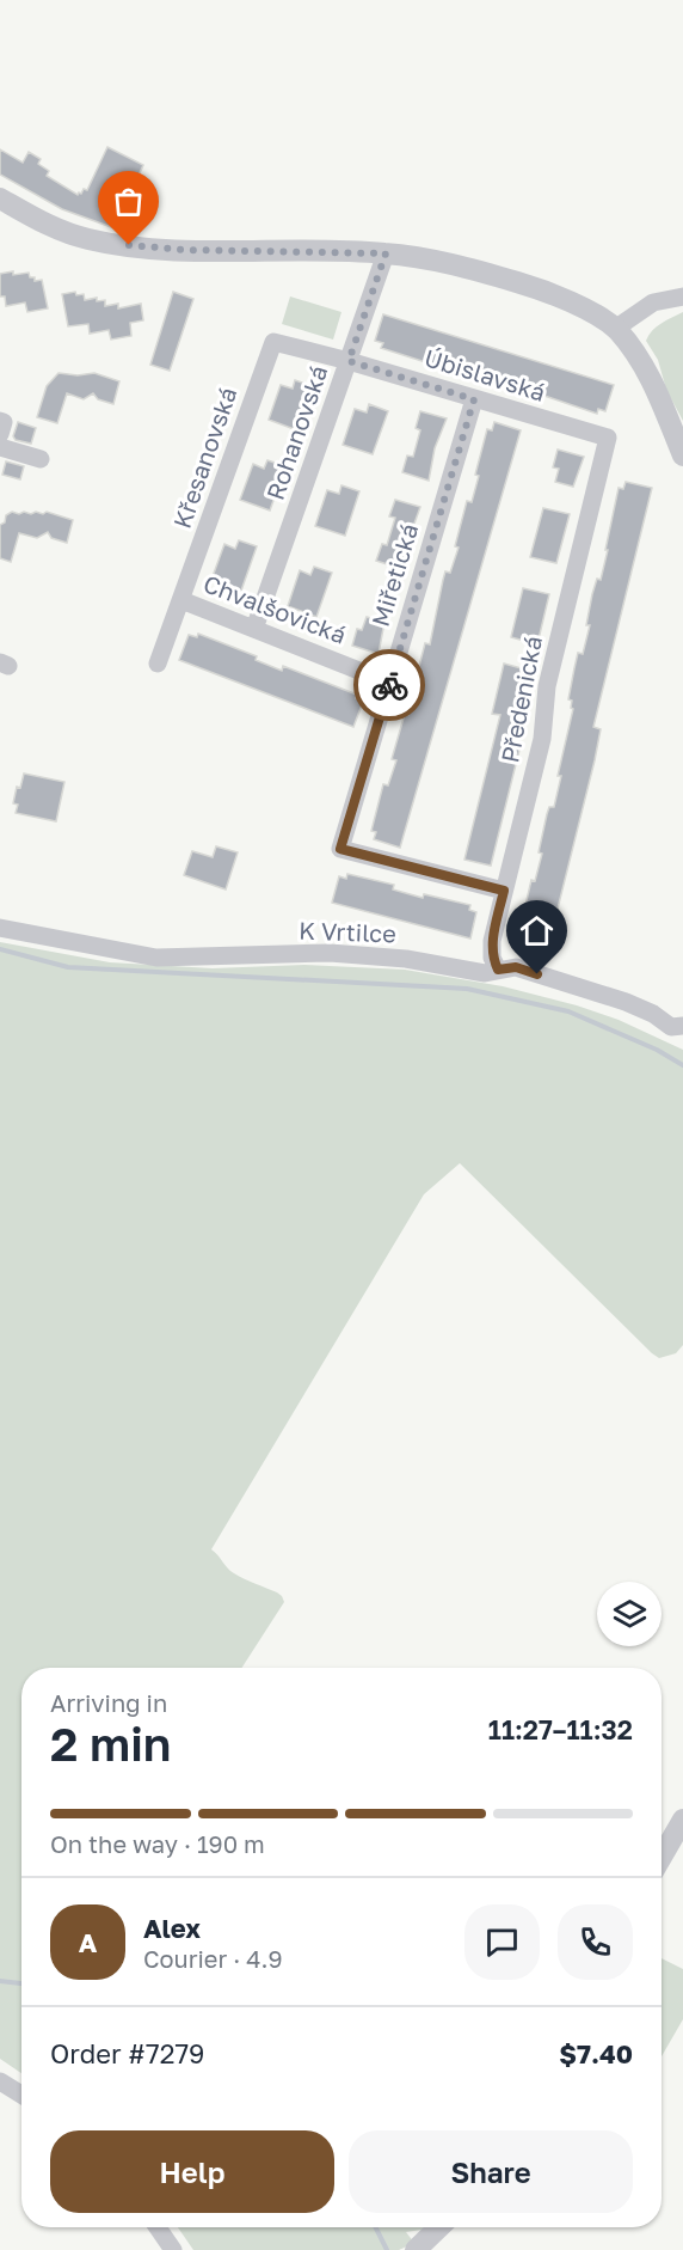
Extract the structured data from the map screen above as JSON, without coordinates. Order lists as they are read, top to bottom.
{
  "streets": {
    "street": [
      "Úbislavská",
      "Rohanovská",
      "Křesanovská",
      "Miřetická",
      "Chvalšovická",
      "Předenická",
      "K Vrtilce"
    ]
  },
  "crossings": [
    ["Úbislavská", "Rohanovská"],
    ["Úbislavská", "Křesanovská"],
    ["Úbislavská", "Miřetická"],
    ["Úbislavská", "Předenická"],
    ["Rohanovská", "Křesanovská"],
    ["Rohanovská", "Chvalšovická"],
    ["Křesanovská", "Chvalšovická"],
    ["Miřetická", "Chvalšovická"],
    ["Miřetická", "Předenická"],
    ["Předenická", "K Vrtilce"]
  ],
  "page": {
    "heading": ["2 min", "Arriving in", "11:27–11:32"],
    "panel": [
      "Alex",
      "Courier · 4.9",
      "Order #7279",
      "$7.40"
    ],
    "bar": "On the way · 190 m",
    "round": "A",
    "buttons": ["Help", "Share"]
  }
}
